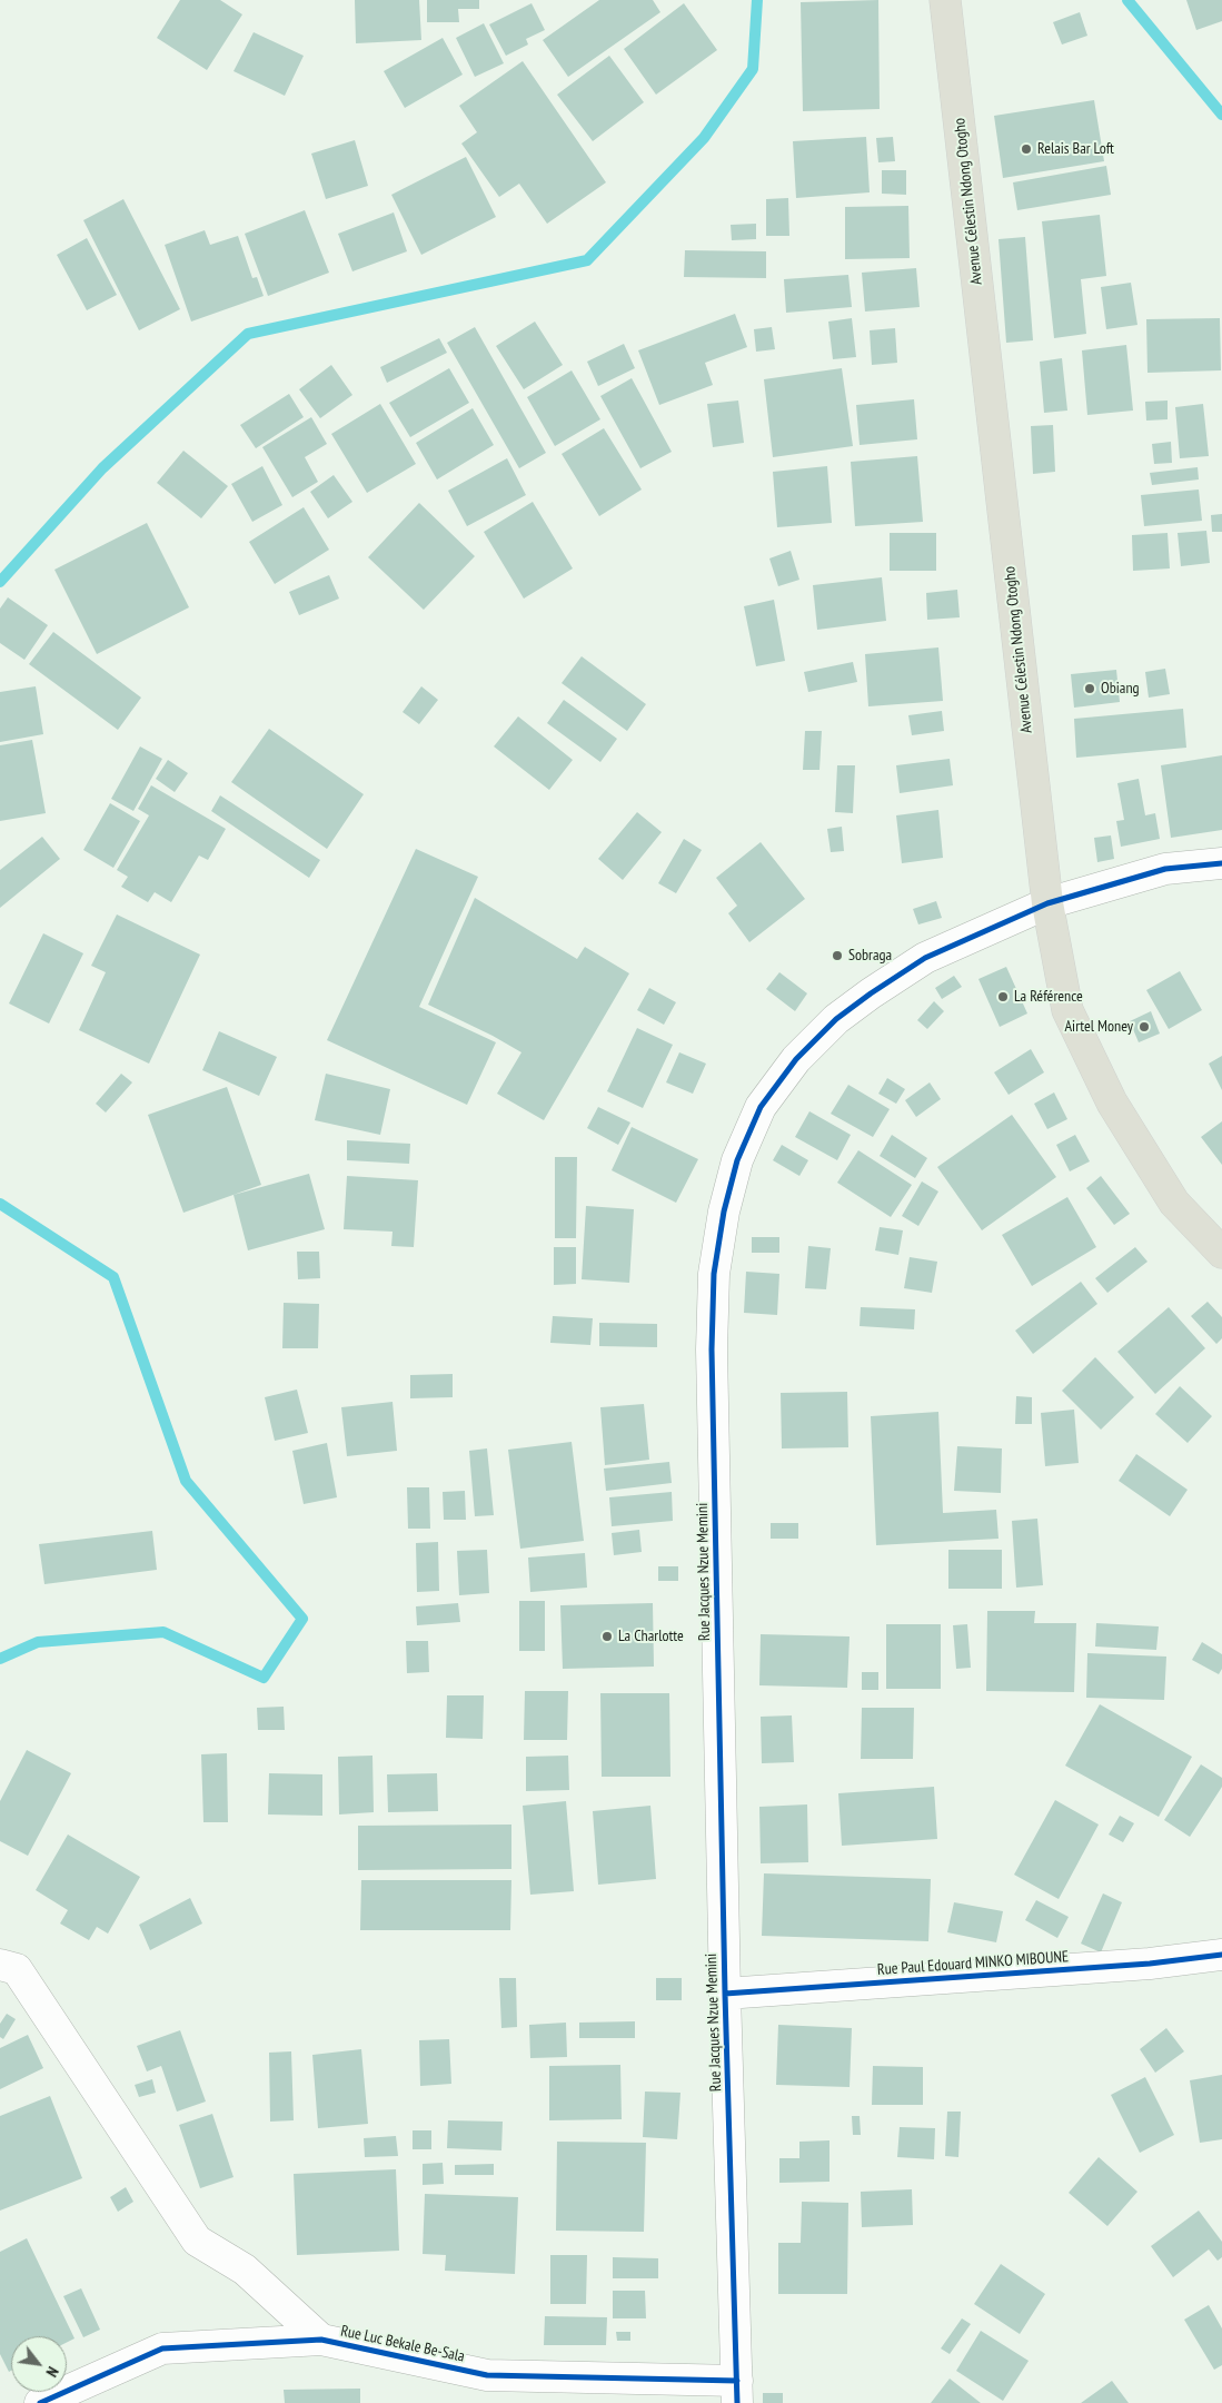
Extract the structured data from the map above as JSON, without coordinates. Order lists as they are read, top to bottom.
{
  "streets": {
    "main road": ["Avenue Célestin Ndong Otogho"],
    "street": ["Rue Jacques Nzue Memini", "Rue Paul Edouard MINKO MIBOUNE", "Rue Luc Bekale Be-Sala"]
  },
  "crossings": [
    ["Avenue Célestin Ndong Otogho", "Rue Jacques Nzue Memini"],
    ["Rue Jacques Nzue Memini", "Rue Paul Edouard MINKO MIBOUNE"],
    ["Rue Jacques Nzue Memini", "Rue Luc Bekale Be-Sala"]
  ],
  "places": [
    "Relais Bar Loft",
    "Obiang",
    "Sobraga",
    "La Référence",
    "Airtel Money",
    "La Charlotte"
  ],
  "north": "bottom right"
}
